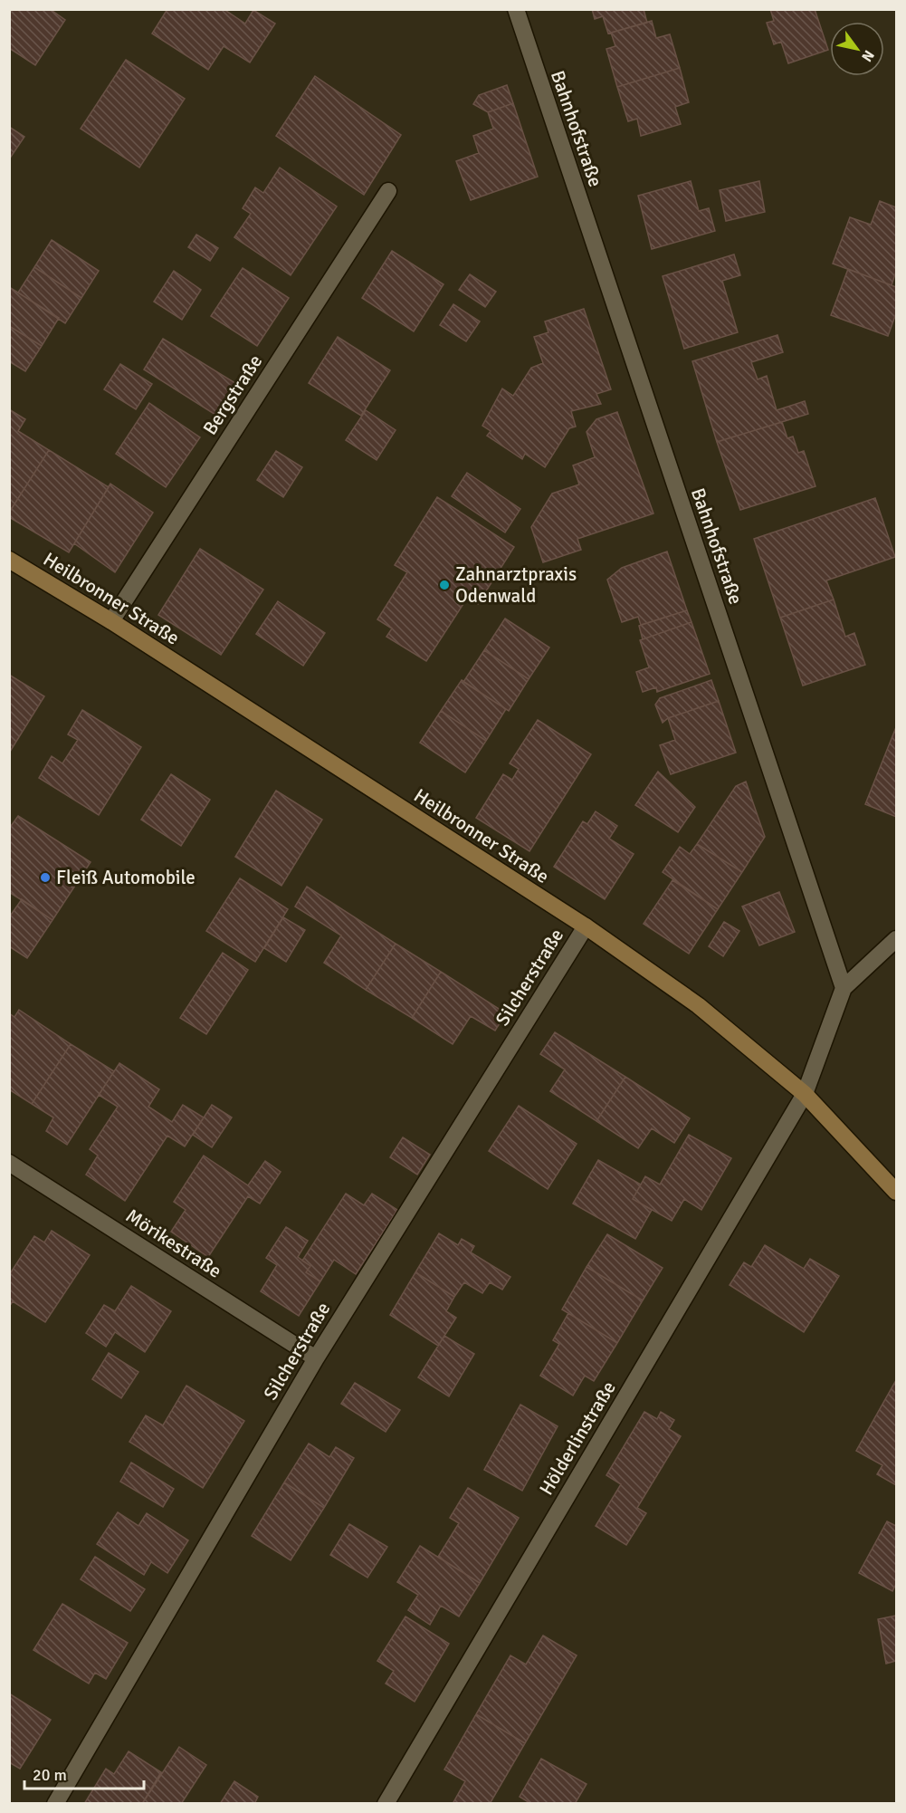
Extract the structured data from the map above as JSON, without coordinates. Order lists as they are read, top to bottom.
{
  "streets": {
    "main road": ["Heilbronner Straße"],
    "street": [
      "Bahnhofstraße",
      "Bergstraße",
      "Silcherstraße",
      "Mörikestraße",
      "Hölderlinstraße"
    ]
  },
  "crossings": [
    ["Bergstraße", "Heilbronner Straße"],
    ["Heilbronner Straße", "Silcherstraße"],
    ["Heilbronner Straße", "Hölderlinstraße"],
    ["Silcherstraße", "Mörikestraße"]
  ],
  "places": ["Zahnarztpraxis Odenwald", "Fleiß Automobile"],
  "scale_bar": "20 m",
  "north": "bottom right"
}
